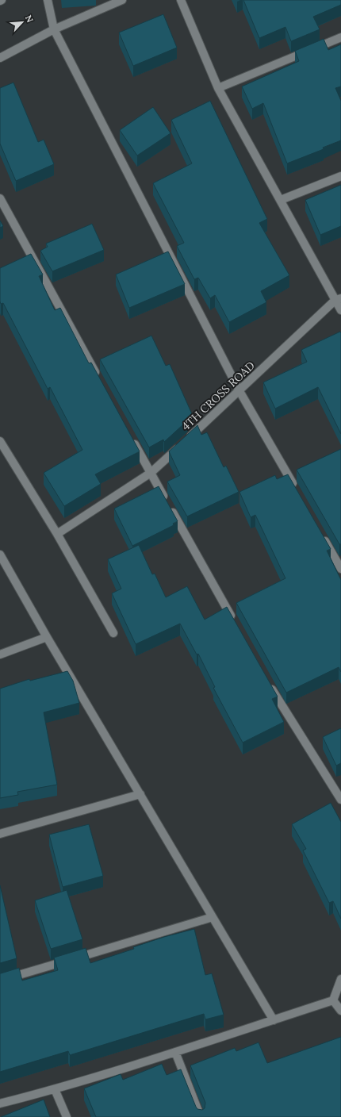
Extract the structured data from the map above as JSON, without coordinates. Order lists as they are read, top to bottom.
{
  "streets": {
    "street": ["4TH CROSS ROAD"]
  },
  "north": "top right"
}
